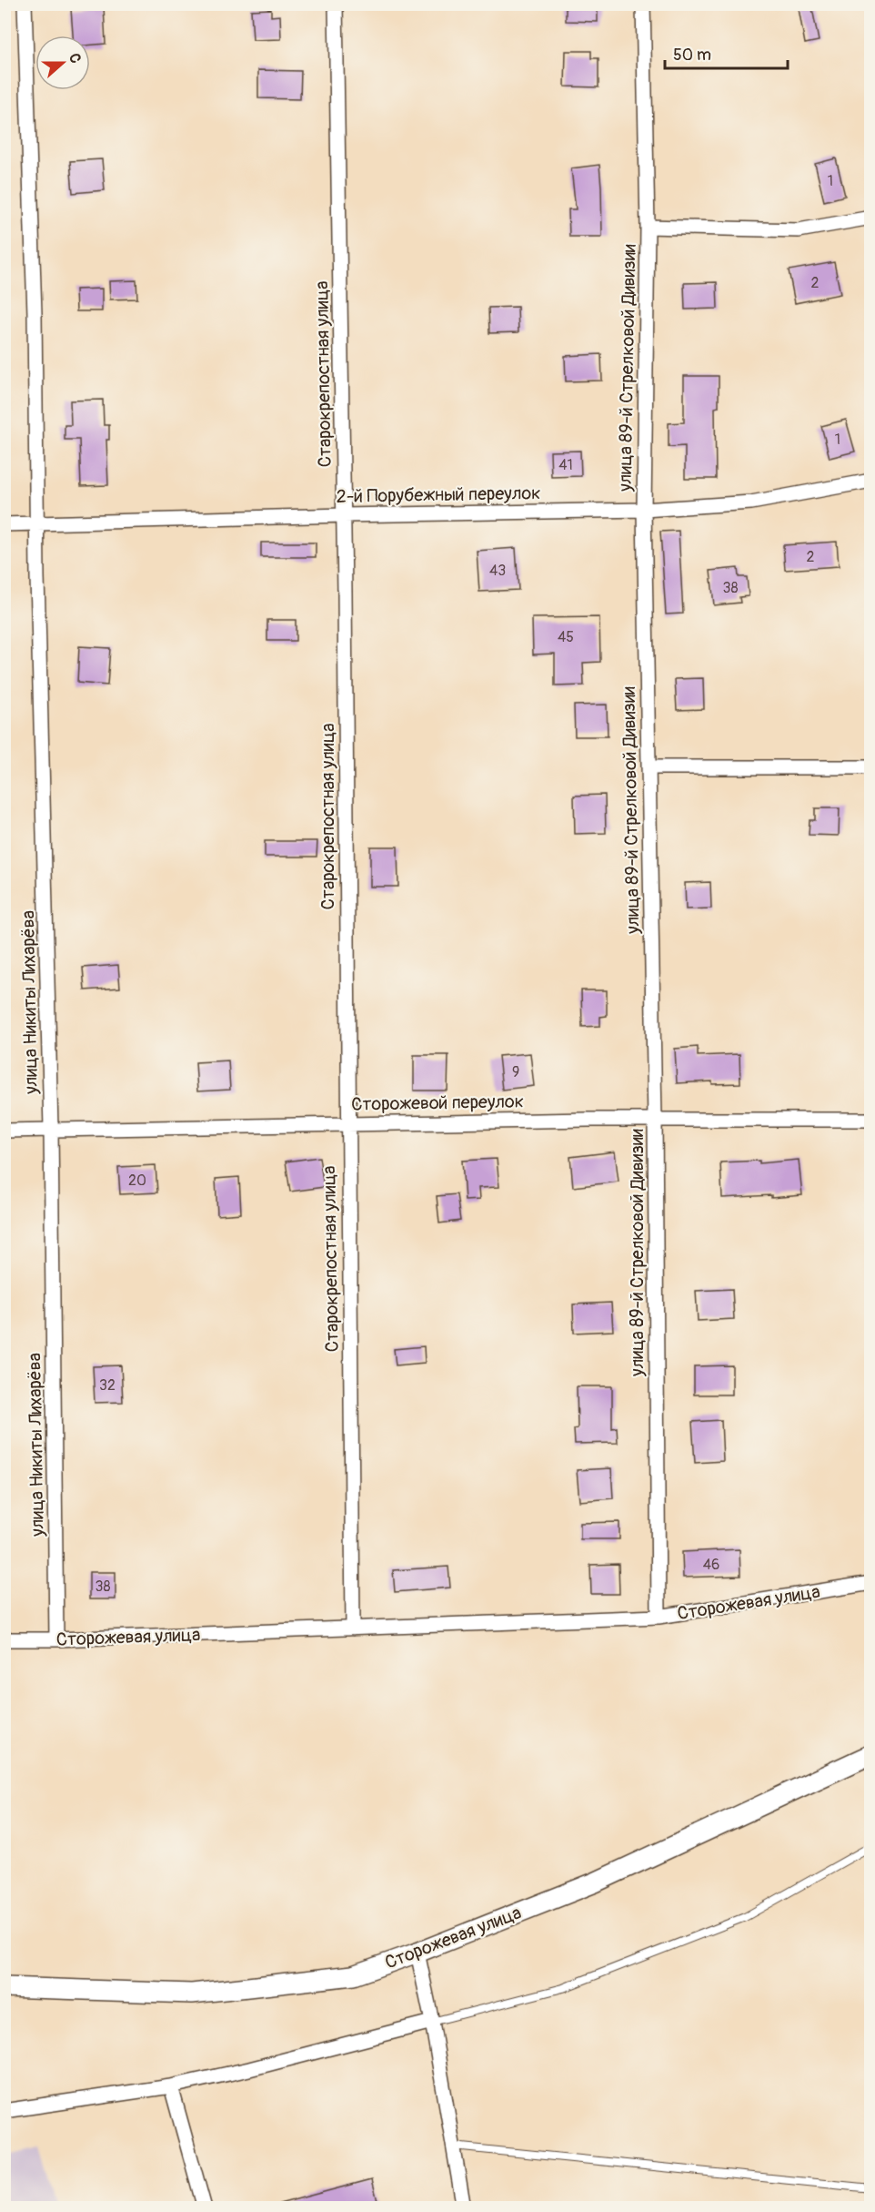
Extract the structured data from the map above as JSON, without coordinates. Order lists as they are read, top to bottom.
{
  "streets": {
    "main road": ["Сторожевая улица"],
    "street": [
      "улица 89-й Стрелковой Дивизии",
      "Старокрепостная улица",
      "2-й Порубежный переулок",
      "улица Никиты Лихарёва",
      "Сторожевой переулок"
    ]
  },
  "crossings": [
    ["улица 89-й Стрелковой Дивизии", "2-й Порубежный переулок"],
    ["улица 89-й Стрелковой Дивизии", "Сторожевой переулок"],
    ["улица 89-й Стрелковой Дивизии", "Сторожевая улица"],
    ["Старокрепостная улица", "2-й Порубежный переулок"],
    ["Старокрепостная улица", "Сторожевой переулок"],
    ["Старокрепостная улица", "Сторожевая улица"],
    ["2-й Порубежный переулок", "улица Никиты Лихарёва"],
    ["улица Никиты Лихарёва", "Сторожевой переулок"],
    ["улица Никиты Лихарёва", "Сторожевая улица"]
  ],
  "house_numbers": [
    "1",
    "2",
    "1",
    "41",
    "2",
    "43",
    "38",
    "45",
    "9",
    "20",
    "32",
    "46",
    "38"
  ],
  "scale_bar": "50 m",
  "north": "right"
}
